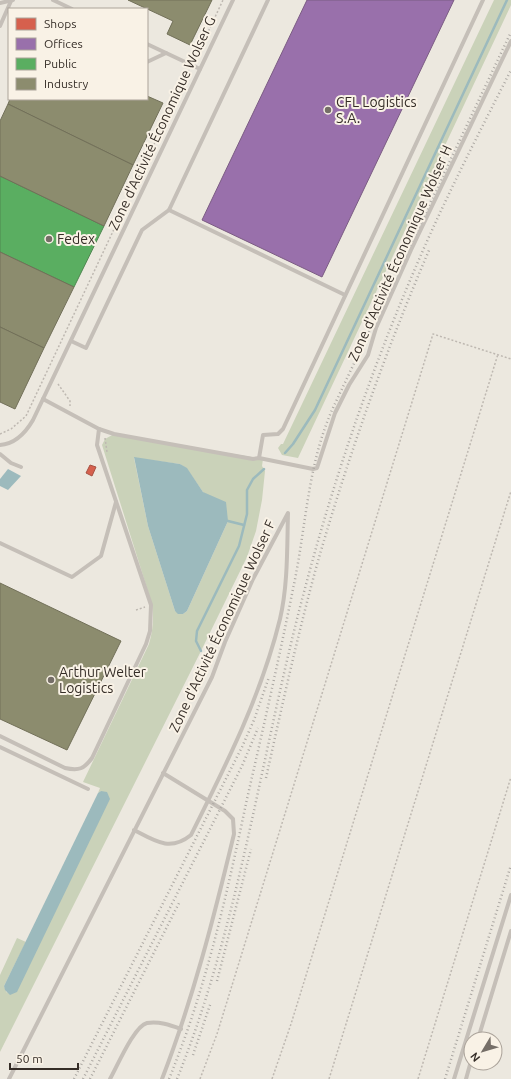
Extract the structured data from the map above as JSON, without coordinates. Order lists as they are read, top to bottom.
{
  "streets": {
    "lane": ["Zone d'Activité Économique Wolser G", "Zone d'Activité Économique Wolser H", "Zone d'Activité Économique Wolser F"]
  },
  "places": ["CFL Logistics S.A.", "Fedex", "Arthur Welter Logistics"],
  "legend": [
    "Shops",
    "Offices",
    "Public",
    "Industry"
  ],
  "scale_bar": "50 m",
  "north": "bottom left"
}
